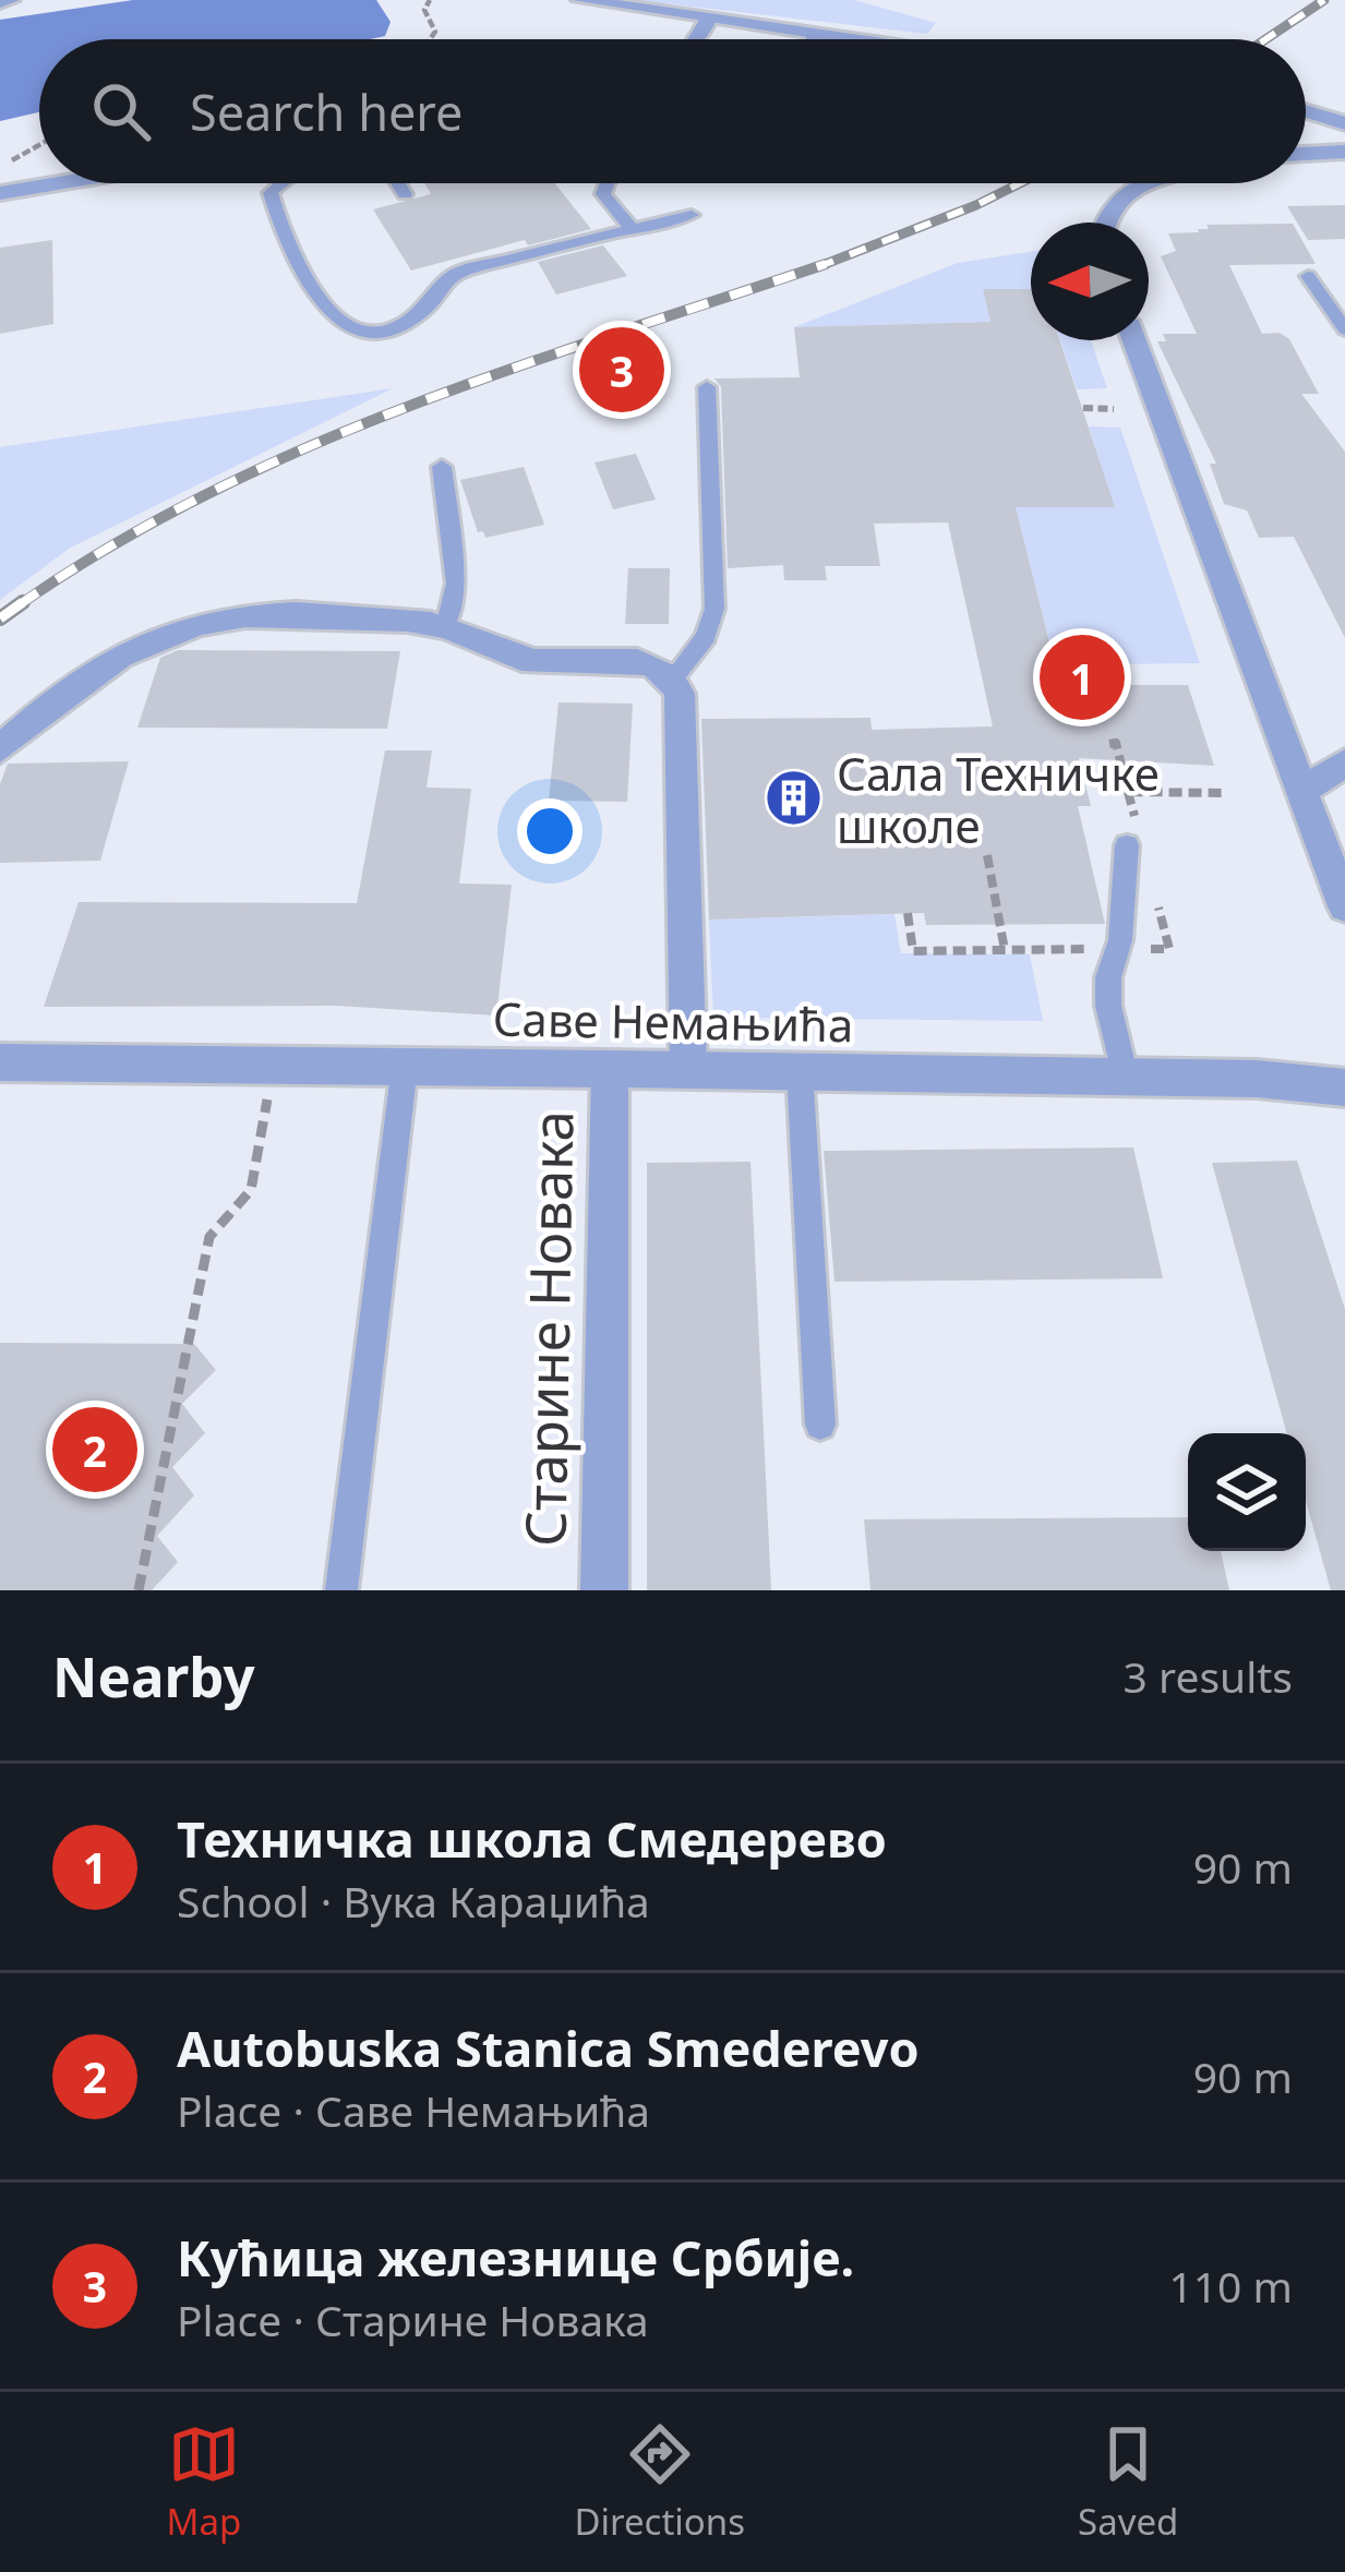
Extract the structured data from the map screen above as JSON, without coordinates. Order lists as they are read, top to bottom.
{
  "streets": {
    "street": ["Саве Немањића", "Старине Новака"]
  },
  "crossings": [
    ["Саве Немањића", "Старине Новака"]
  ],
  "places": {
    "building": ["Сала Техничке школе"]
  },
  "north": "left",
  "page": {
    "search": "Search here",
    "pins": ["3", "1", "2"],
    "heading": ["Nearby", "3 results"],
    "list": [
      {
        "mark": "1",
        "name": "Техничка школа Смедерево",
        "note": "School · Вука Караџића",
        "value": "90 m"
      },
      {
        "mark": "2",
        "name": "Autobuska Stanica Smederevo",
        "note": "Place · Саве Немањића",
        "value": "90 m"
      },
      {
        "mark": "3",
        "name": "Кућица железнице Србије.",
        "note": "Place · Старине Новака",
        "value": "110 m"
      }
    ],
    "nav": ["Map", "Directions", "Saved"]
  }
}
